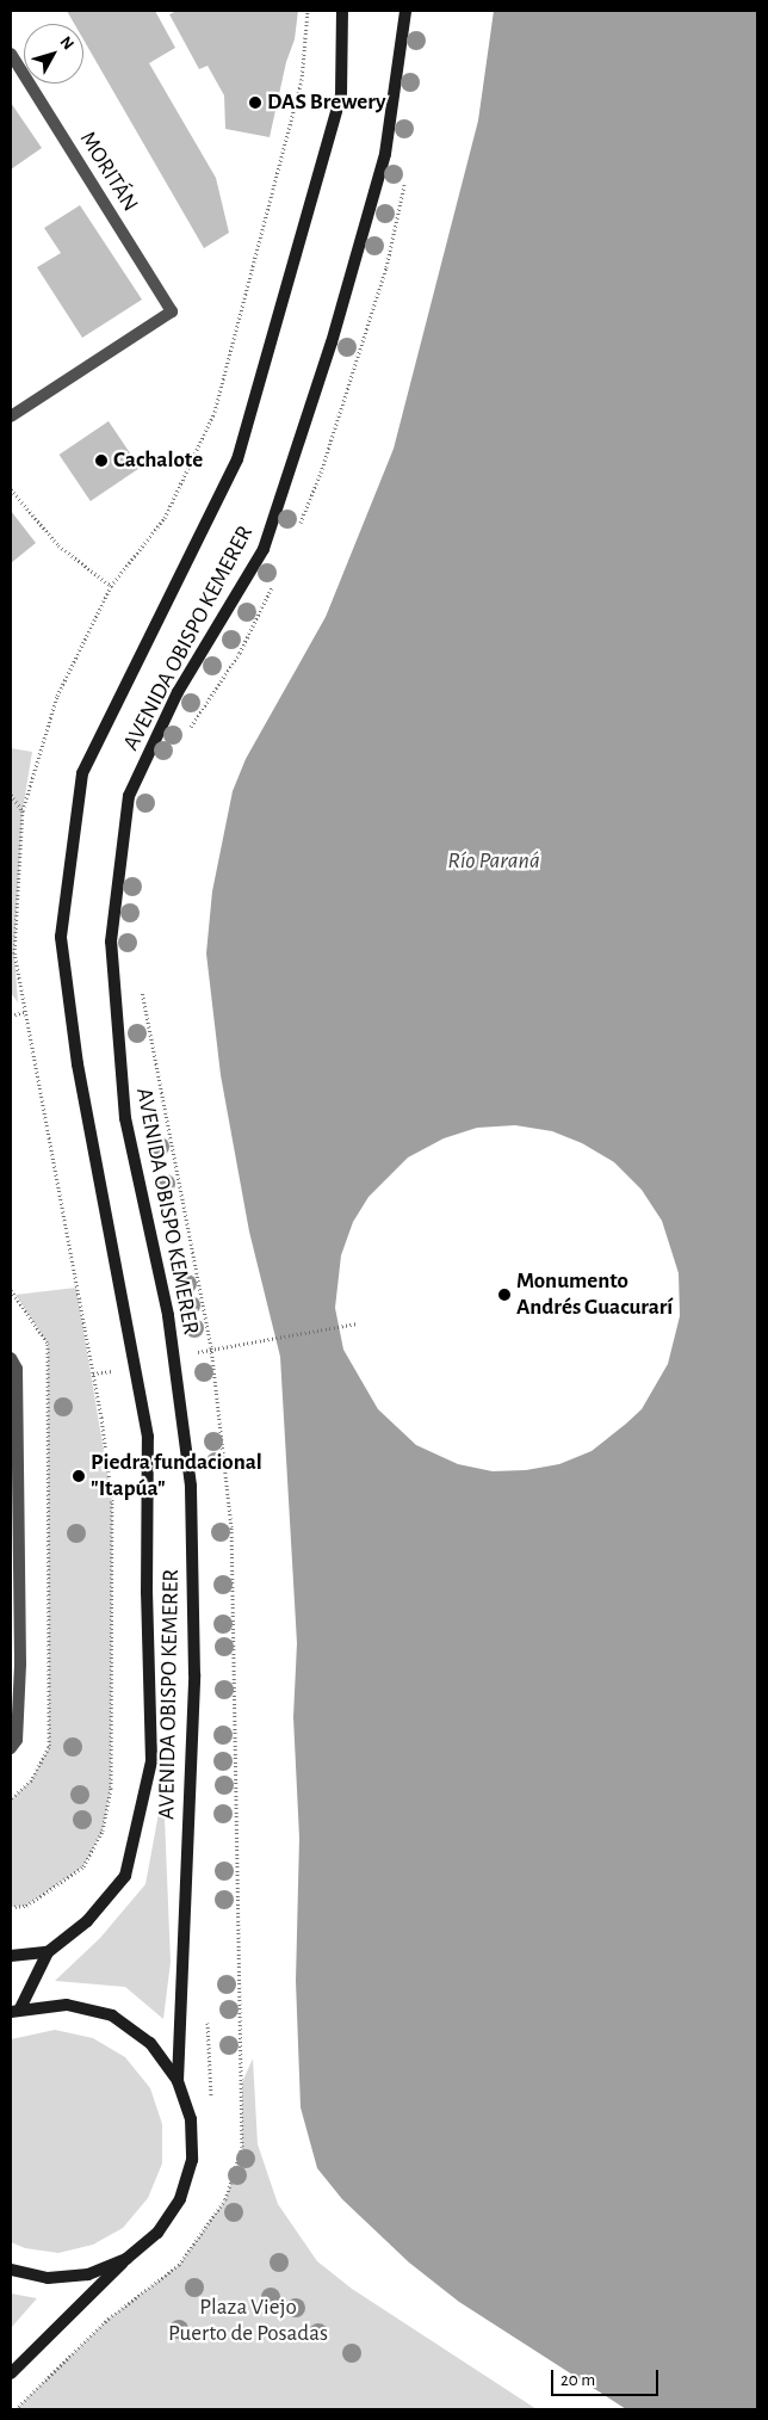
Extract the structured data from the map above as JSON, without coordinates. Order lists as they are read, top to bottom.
{
  "streets": {
    "main road": ["AVENIDA OBISPO KEMERER"],
    "street": ["MORITÁN"]
  },
  "water": ["Río Paraná"],
  "parks": ["Plaza Viejo Puerto de Posadas"],
  "places": [
    "DAS Brewery",
    "Cachalote",
    "Monumento Andrés Guacurarí",
    "Piedra fundacional \"Itapúa\""
  ],
  "scale_bar": "20 m",
  "north": "top right"
}
